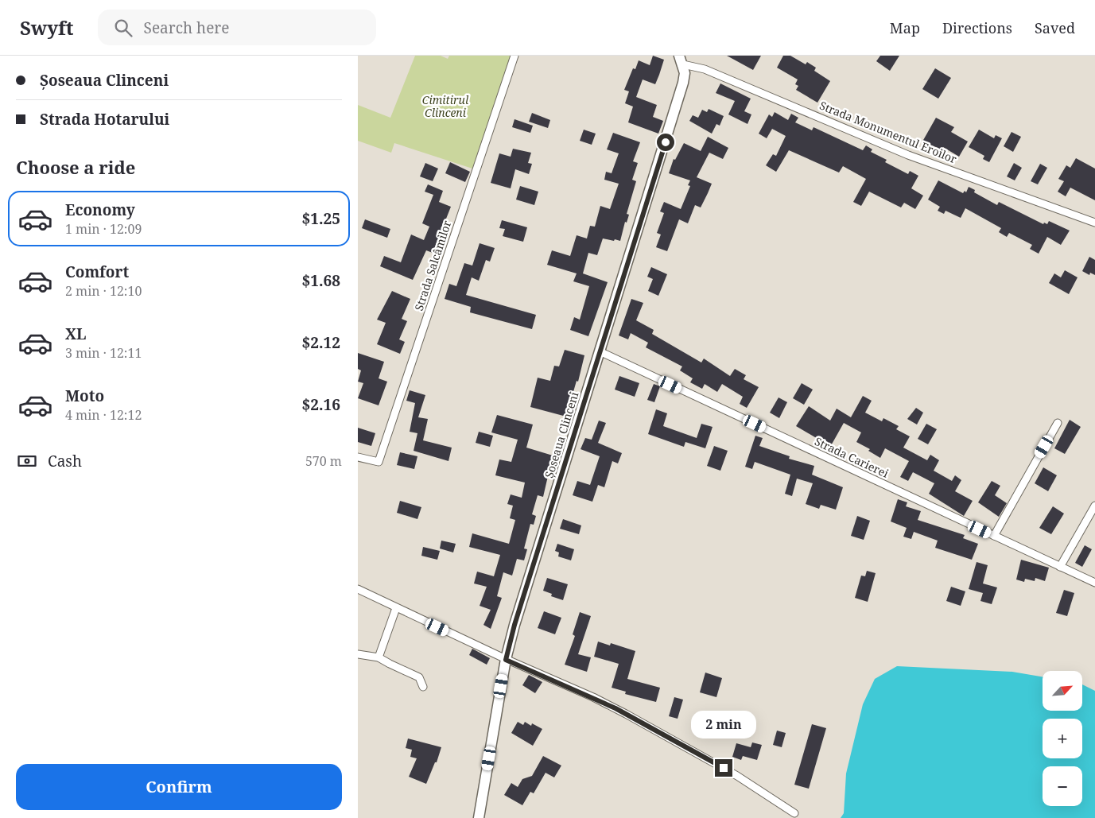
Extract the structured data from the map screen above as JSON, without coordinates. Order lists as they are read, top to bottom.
{
  "streets": {
    "main road": ["Șoseaua Clinceni"],
    "street": ["Strada Monumentul Eroilor", "Strada Salcâmilor", "Strada Carierei"]
  },
  "crossings": [
    ["Strada Monumentul Eroilor", "Șoseaua Clinceni"],
    ["Șoseaua Clinceni", "Strada Carierei"]
  ],
  "parks": ["Cimitirul Clinceni"],
  "north": "top right",
  "page": {
    "header": "Swyft",
    "search": "Search here",
    "nav": ["Map", "Directions", "Saved"],
    "banner": ["Șoseaua Clinceni", "Strada Hotarului"],
    "heading": "Choose a ride",
    "list": [
      {
        "name": "Economy",
        "note": "1 min · 12:09",
        "value": "$1.25"
      },
      {
        "name": "Comfort",
        "note": "2 min · 12:10",
        "value": "$1.68"
      },
      {
        "name": "XL",
        "note": "3 min · 12:11",
        "value": "$2.12"
      },
      {
        "name": "Moto",
        "note": "4 min · 12:12",
        "value": "$2.16"
      }
    ],
    "pay": ["Cash", "570 m"],
    "map_buttons": ["+", "−"],
    "bubble": "2 min",
    "buttons": "Confirm"
  }
}
